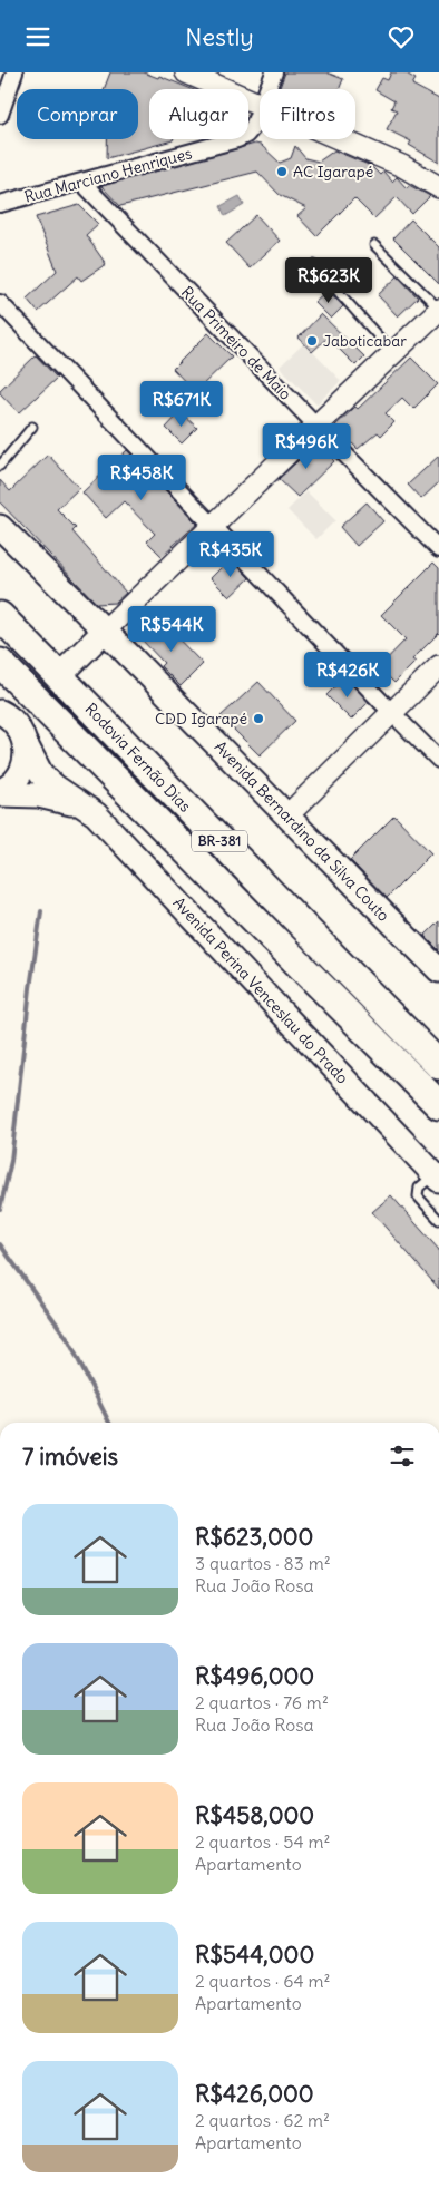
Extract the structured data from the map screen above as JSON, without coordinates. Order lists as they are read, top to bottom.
{
  "streets": {
    "highway": ["Rodovia Fernão Dias", "BR-381"],
    "main road": ["Avenida Bernardino da Silva Couto", "Avenida Perina Venceslau do Prado"],
    "street": ["Rua Marciano Henriques", "Rua Primeiro de Maio"]
  },
  "crossings": [
    ["Rua Marciano Henriques", "Rua Primeiro de Maio"]
  ],
  "places": ["AC Igarapé", "Jaboticabar", "CDD Igarapé"],
  "page": {
    "header": "Nestly",
    "chip": ["Comprar", "Alugar", "Filtros"],
    "price": [
      "R$623K",
      "R$671K",
      "R$496K",
      "R$458K",
      "R$435K",
      "R$544K",
      "R$426K"
    ],
    "heading": "7 imóveis",
    "list": [
      {
        "name": "R$623,000",
        "note": "3 quartos · 83 m² · Rua João Rosa"
      },
      {
        "name": "R$496,000",
        "note": "2 quartos · 76 m² · Rua João Rosa"
      },
      {
        "name": "R$458,000",
        "note": "2 quartos · 54 m² · Apartamento"
      },
      {
        "name": "R$544,000",
        "note": "2 quartos · 64 m² · Apartamento"
      },
      {
        "name": "R$426,000",
        "note": "2 quartos · 62 m² · Apartamento"
      }
    ]
  }
}
